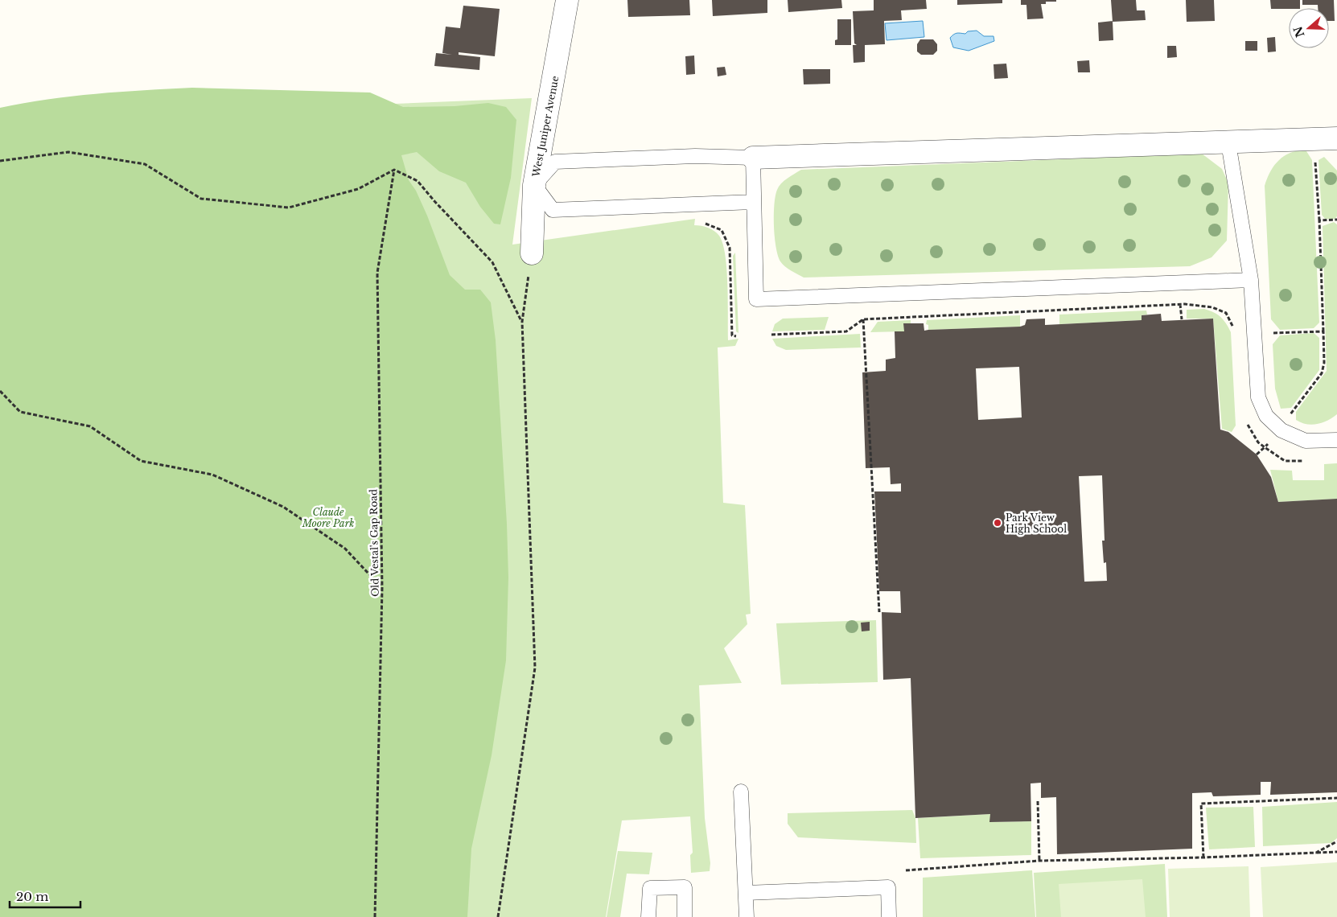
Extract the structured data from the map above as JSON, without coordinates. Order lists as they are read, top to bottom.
{
  "streets": {
    "street": ["West Juniper Avenue"],
    "path": ["Old Vestal's Gap Road"]
  },
  "parks": ["Claude Moore Park"],
  "places": ["Park View High School"],
  "scale_bar": "20 m",
  "north": "left"
}
